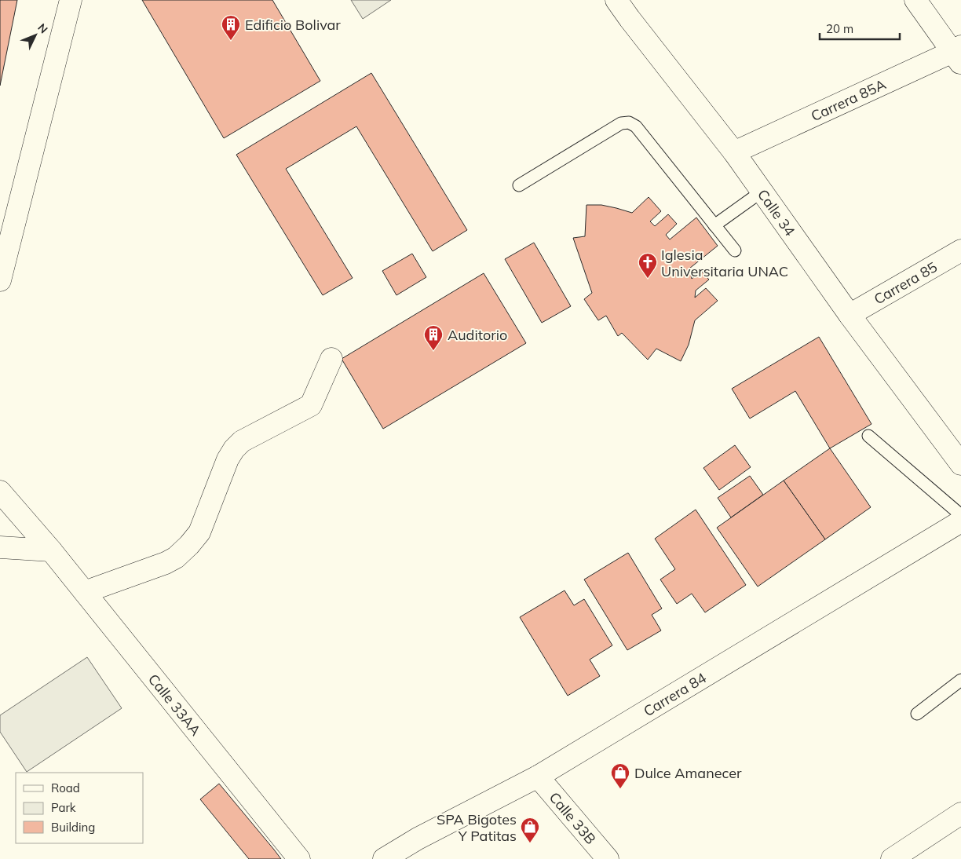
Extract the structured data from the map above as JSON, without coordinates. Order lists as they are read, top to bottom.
{
  "streets": {
    "street": [
      "Carrera 85A",
      "Calle 34",
      "Carrera 85",
      "Carrera 84",
      "Calle 33AA",
      "Calle 33B"
    ]
  },
  "crossings": [
    ["Carrera 85A", "Calle 34"],
    ["Calle 34", "Carrera 85"],
    ["Carrera 84", "Calle 33B"]
  ],
  "places": {
    "building": ["Edificio Bolivar", "Auditorio"],
    "church": ["Iglesia Universitaria UNAC"],
    "shop": ["Dulce Amanecer", "SPA Bigotes Y Patitas"]
  },
  "legend": ["Road", "Park", "Building"],
  "scale_bar": "20 m",
  "north": "top right"
}
